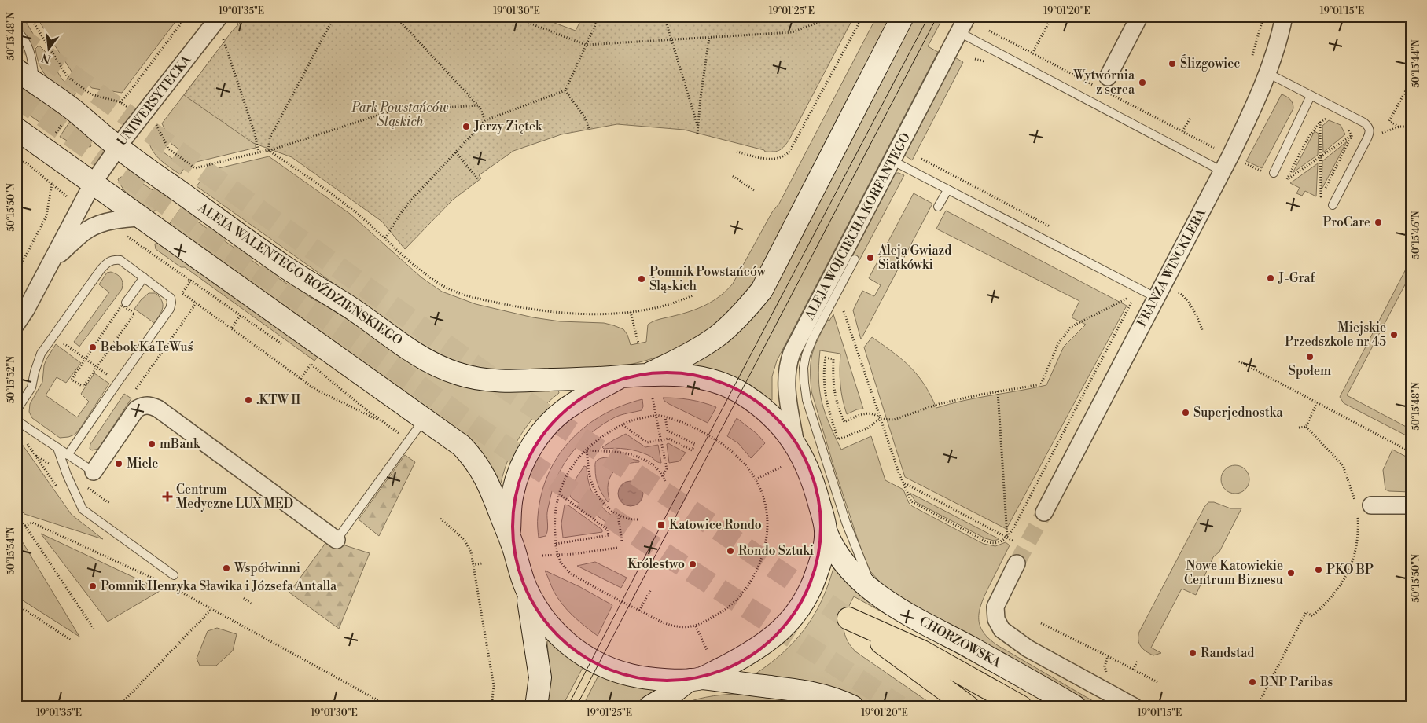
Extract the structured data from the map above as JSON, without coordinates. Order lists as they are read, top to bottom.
{
  "streets": {
    "main road": ["ALEJA WALENTEGO ROŹDZIEŃSKIEGO", "CHORZOWSKA"],
    "street": ["UNIWERSYTECKA", "ALEJA WOJCIECHA KORFANTEGO", "FRANZA WINCKLERA"]
  },
  "crossings": [
    ["UNIWERSYTECKA", "ALEJA WALENTEGO ROŹDZIEŃSKIEGO"]
  ],
  "parks": ["Park Powstańców Śląskich"],
  "places": {
    "other": [
      "Ślizgowiec",
      "Wytwórnia z serca",
      "Jerzy Ziętek",
      "ProCare",
      "Aleja Gwiazd Siatkówki",
      "J-Graf",
      "Pomnik Powstańców Śląskich",
      "Miejskie Przedszkole nr 45",
      "Bebok KaTeWuś",
      "Społem",
      ".KTW II",
      "Superjednostka",
      "mBank",
      "Miele",
      "Rondo Sztuki",
      "Królestwo",
      "Współwinni",
      "PKO BP",
      "Nowe Katowickie Centrum Biznesu",
      "Pomnik Henryka Sławika i Józsefa Antalla",
      "Randstad",
      "BNP Paribas"
    ],
    "health": ["Centrum Medyczne LUX MED"],
    "transit": ["Katowice Rondo"]
  },
  "north": "bottom",
  "coordinates": [
    "19°01'35\"E",
    "19°01'30\"E",
    "19°01'25\"E",
    "19°01'20\"E",
    "19°01'15\"E",
    "50°15'48\"N",
    "50°15'44\"N",
    "50°15'50\"N",
    "50°15'46\"N",
    "50°15'52\"N",
    "50°15'54\"N"
  ]
}
